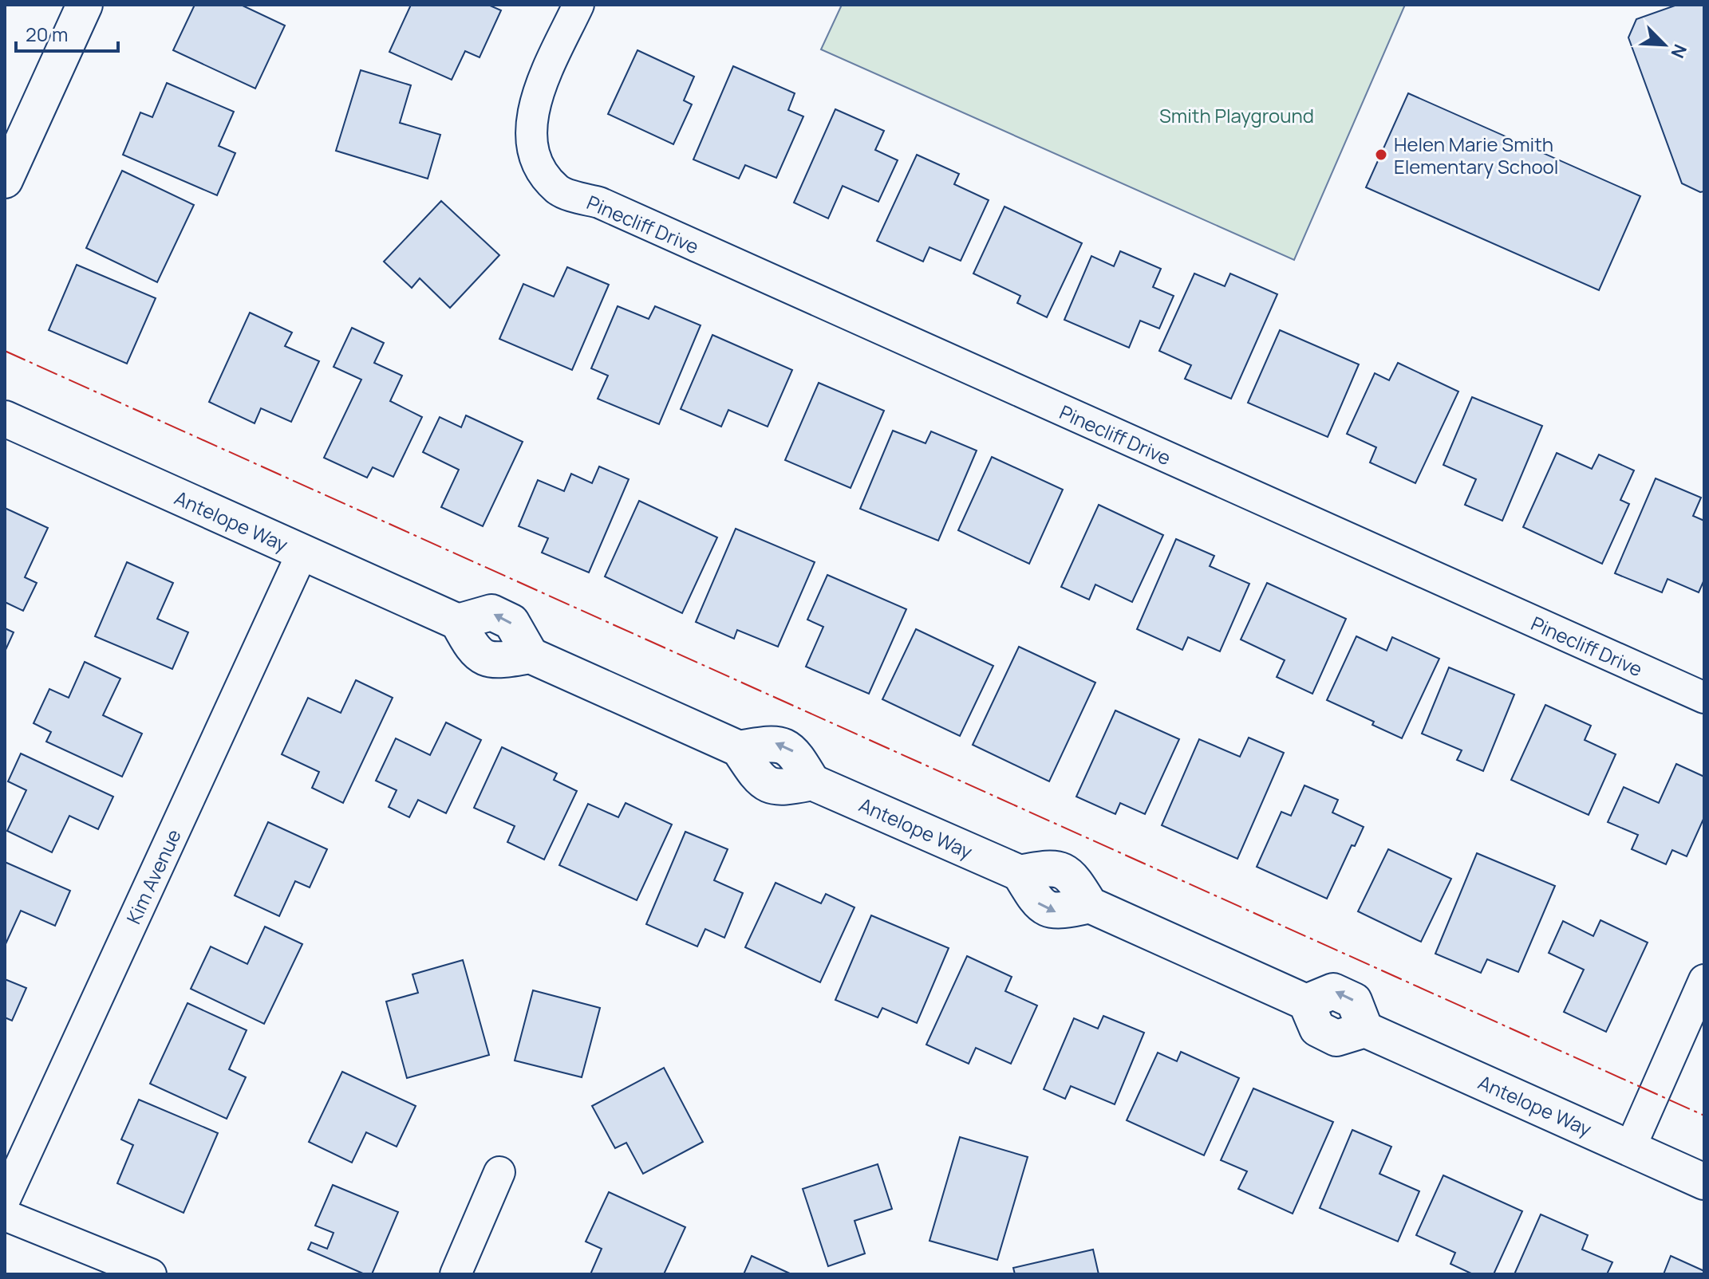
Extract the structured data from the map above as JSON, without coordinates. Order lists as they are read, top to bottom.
{
  "streets": {
    "street": ["Pinecliff Drive", "Antelope Way", "Kim Avenue"]
  },
  "crossings": [
    ["Antelope Way", "Kim Avenue"]
  ],
  "parks": ["Smith Playground"],
  "places": ["Helen Marie Smith Elementary School"],
  "scale_bar": "20 m",
  "north": "bottom right"
}
